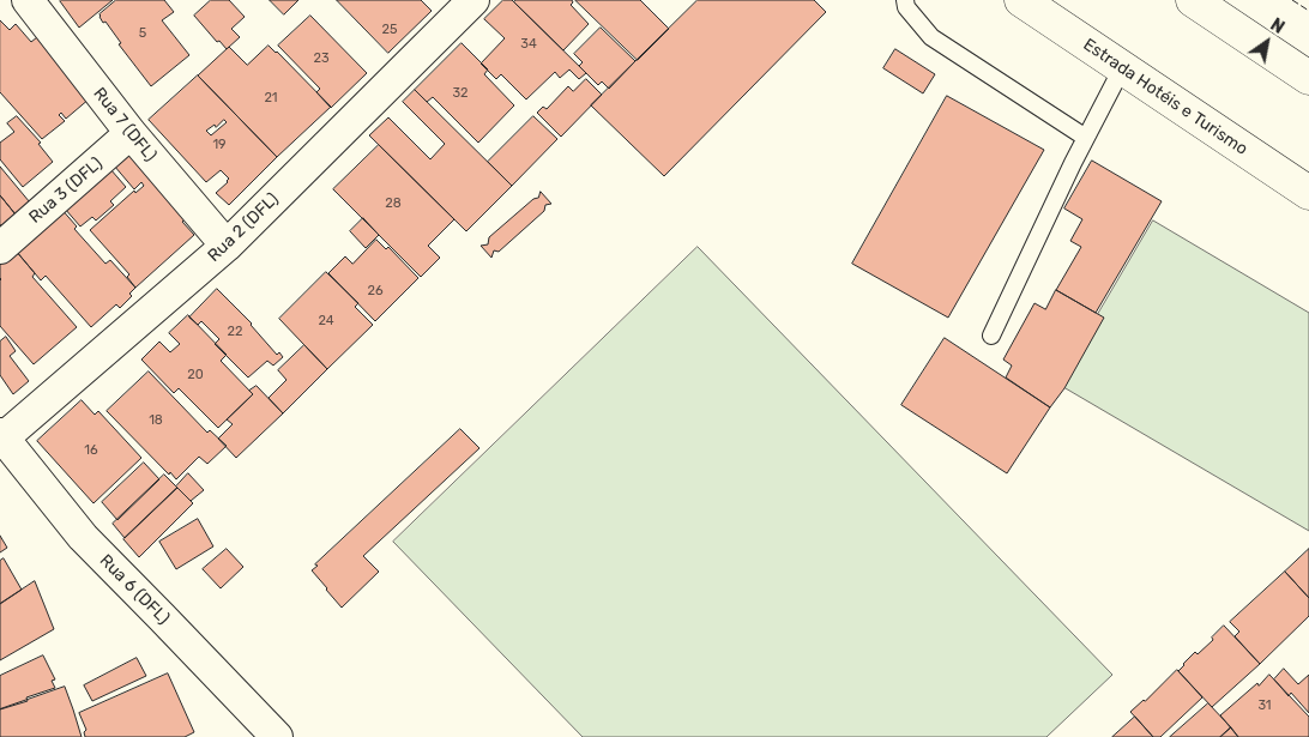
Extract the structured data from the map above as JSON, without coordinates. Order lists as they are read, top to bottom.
{
  "streets": {
    "main road": ["Estrada Hotéis e Turismo"],
    "street": [
      "Rua 7 (DFL)",
      "Rua 3 (DFL)",
      "Rua 2 (DFL)",
      "Rua 6 (DFL)"
    ]
  },
  "crossings": [
    ["Rua 7 (DFL)", "Rua 3 (DFL)"],
    ["Rua 7 (DFL)", "Rua 2 (DFL)"],
    ["Rua 2 (DFL)", "Rua 6 (DFL)"]
  ],
  "house_numbers": [
    "25",
    "5",
    "34",
    "23",
    "32",
    "21",
    "19",
    "28",
    "26",
    "24",
    "22",
    "20",
    "18",
    "16",
    "31"
  ],
  "north": "top right"
}
